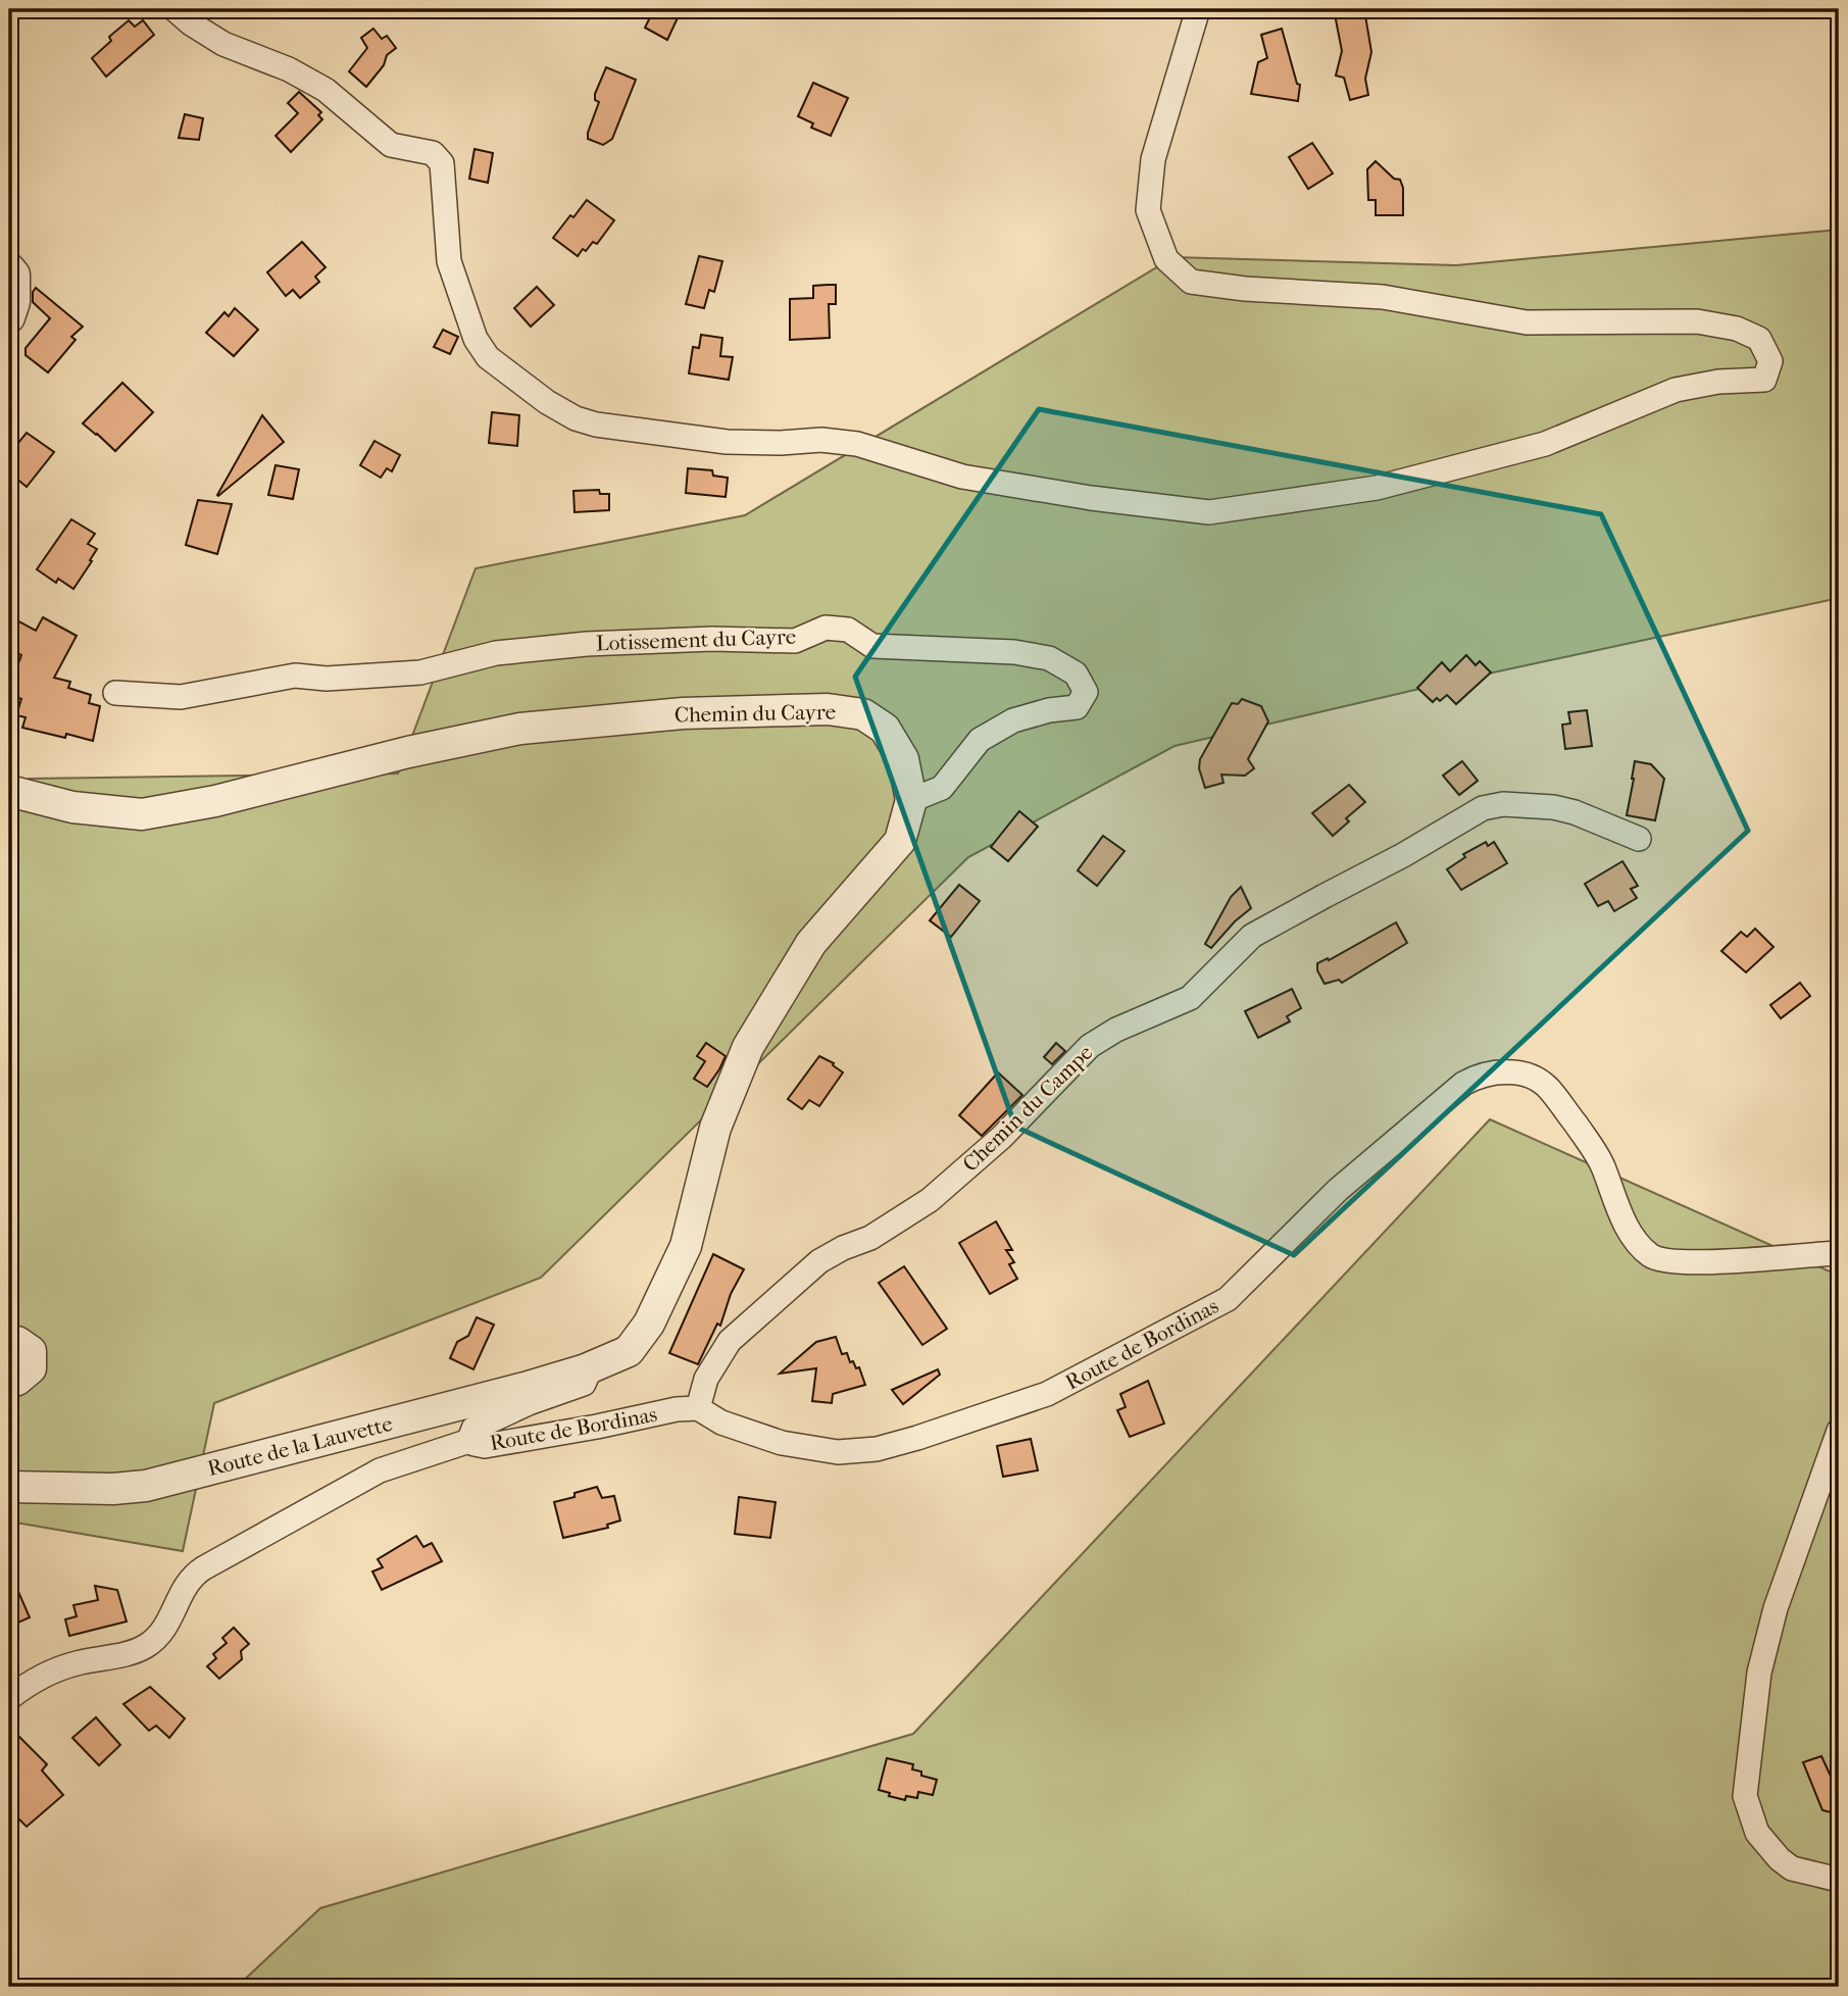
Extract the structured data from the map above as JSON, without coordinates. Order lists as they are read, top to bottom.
{
  "streets": {
    "street": [
      "Lotissement du Cayre",
      "Chemin du Cayre",
      "Chemin du Campe",
      "Route de Bordinas",
      "Route de la Lauvette"
    ]
  },
  "crossings": [
    ["Lotissement du Cayre", "Chemin du Cayre"],
    ["Chemin du Cayre", "Route de Bordinas"],
    ["Chemin du Cayre", "Route de la Lauvette"],
    ["Chemin du Campe", "Route de Bordinas"],
    ["Route de Bordinas", "Route de la Lauvette"]
  ]
}
